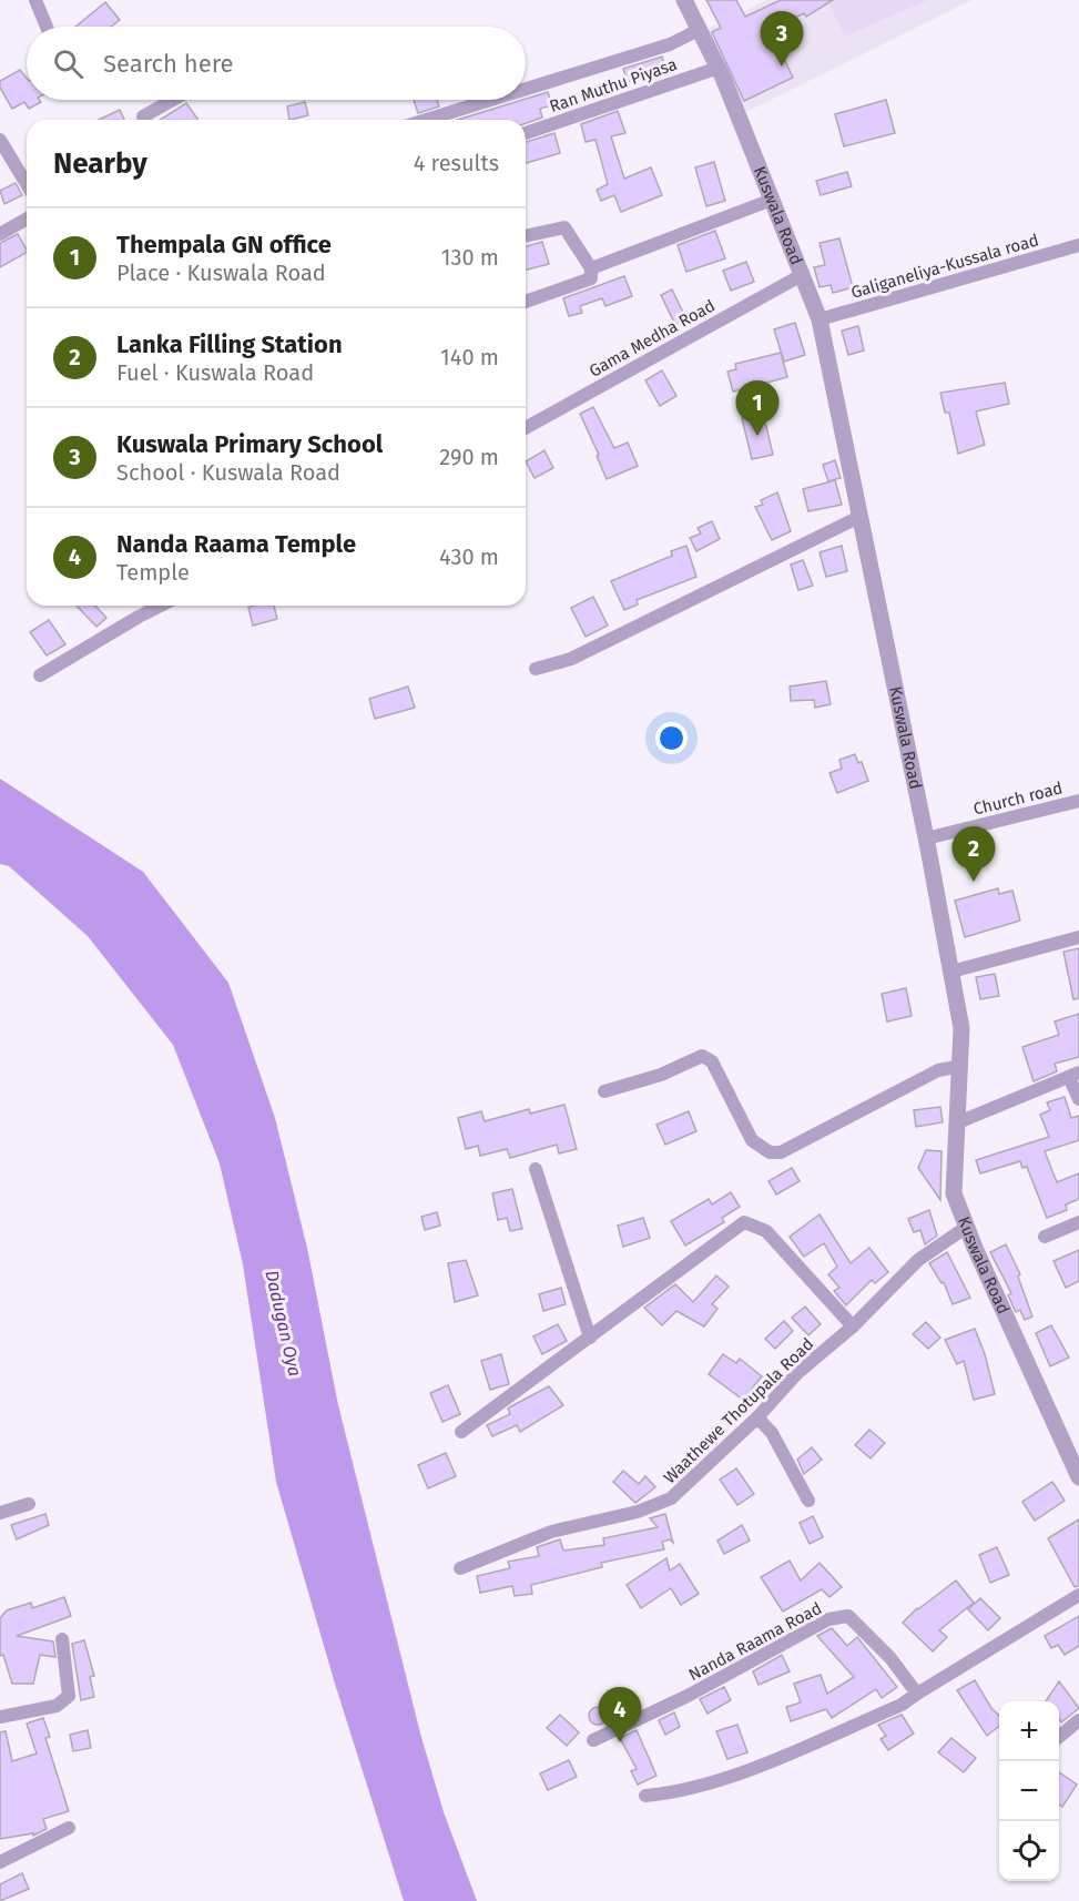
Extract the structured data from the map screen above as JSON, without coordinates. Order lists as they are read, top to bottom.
{
  "streets": {
    "street": [
      "Ran Muthu Piyasa",
      "Kuswala Road",
      "Galiganeliya-Kussala road",
      "Gama Medha Road",
      "Church road",
      "Waathewe Thotupala Road",
      "Nanda Raama Road"
    ]
  },
  "crossings": [
    ["Ran Muthu Piyasa", "Kuswala Road"],
    ["Kuswala Road", "Galiganeliya-Kussala road"],
    ["Kuswala Road", "Gama Medha Road"],
    ["Kuswala Road", "Church road"],
    ["Kuswala Road", "Waathewe Thotupala Road"]
  ],
  "water": ["Dadugan Oya"],
  "page": {
    "pins": [
      "3",
      "1",
      "2",
      "4"
    ],
    "search": "Search here",
    "heading": ["Nearby", "4 results"],
    "list": [
      {
        "mark": "1",
        "name": "Thempala GN office",
        "note": "Place · Kuswala Road",
        "value": "130 m"
      },
      {
        "mark": "2",
        "name": "Lanka Filling Station",
        "note": "Fuel · Kuswala Road",
        "value": "140 m"
      },
      {
        "mark": "3",
        "name": "Kuswala Primary School",
        "note": "School · Kuswala Road",
        "value": "290 m"
      },
      {
        "mark": "4",
        "name": "Nanda Raama Temple",
        "note": "Temple",
        "value": "430 m"
      }
    ],
    "map_buttons": ["+", "−"]
  }
}
